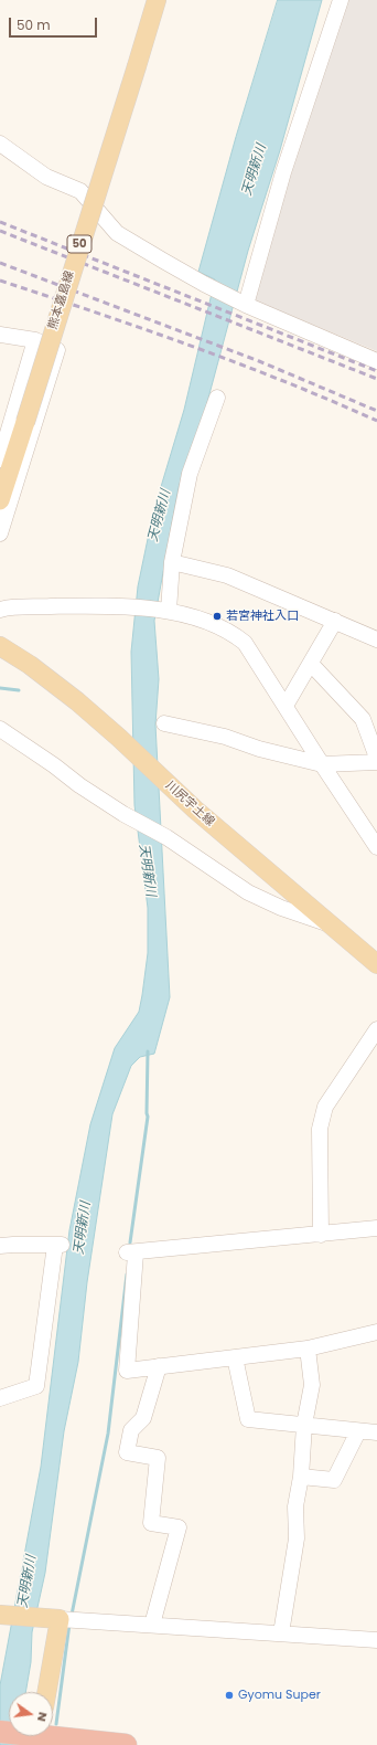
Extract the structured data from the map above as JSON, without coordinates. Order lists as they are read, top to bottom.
{
  "streets": {
    "main road": ["50", "熊本嘉島線", "川尻宇土線"]
  },
  "water": ["天明新川"],
  "places": ["若宮神社入口", "Gyomu Super"],
  "scale_bar": "50 m",
  "north": "right"
}
